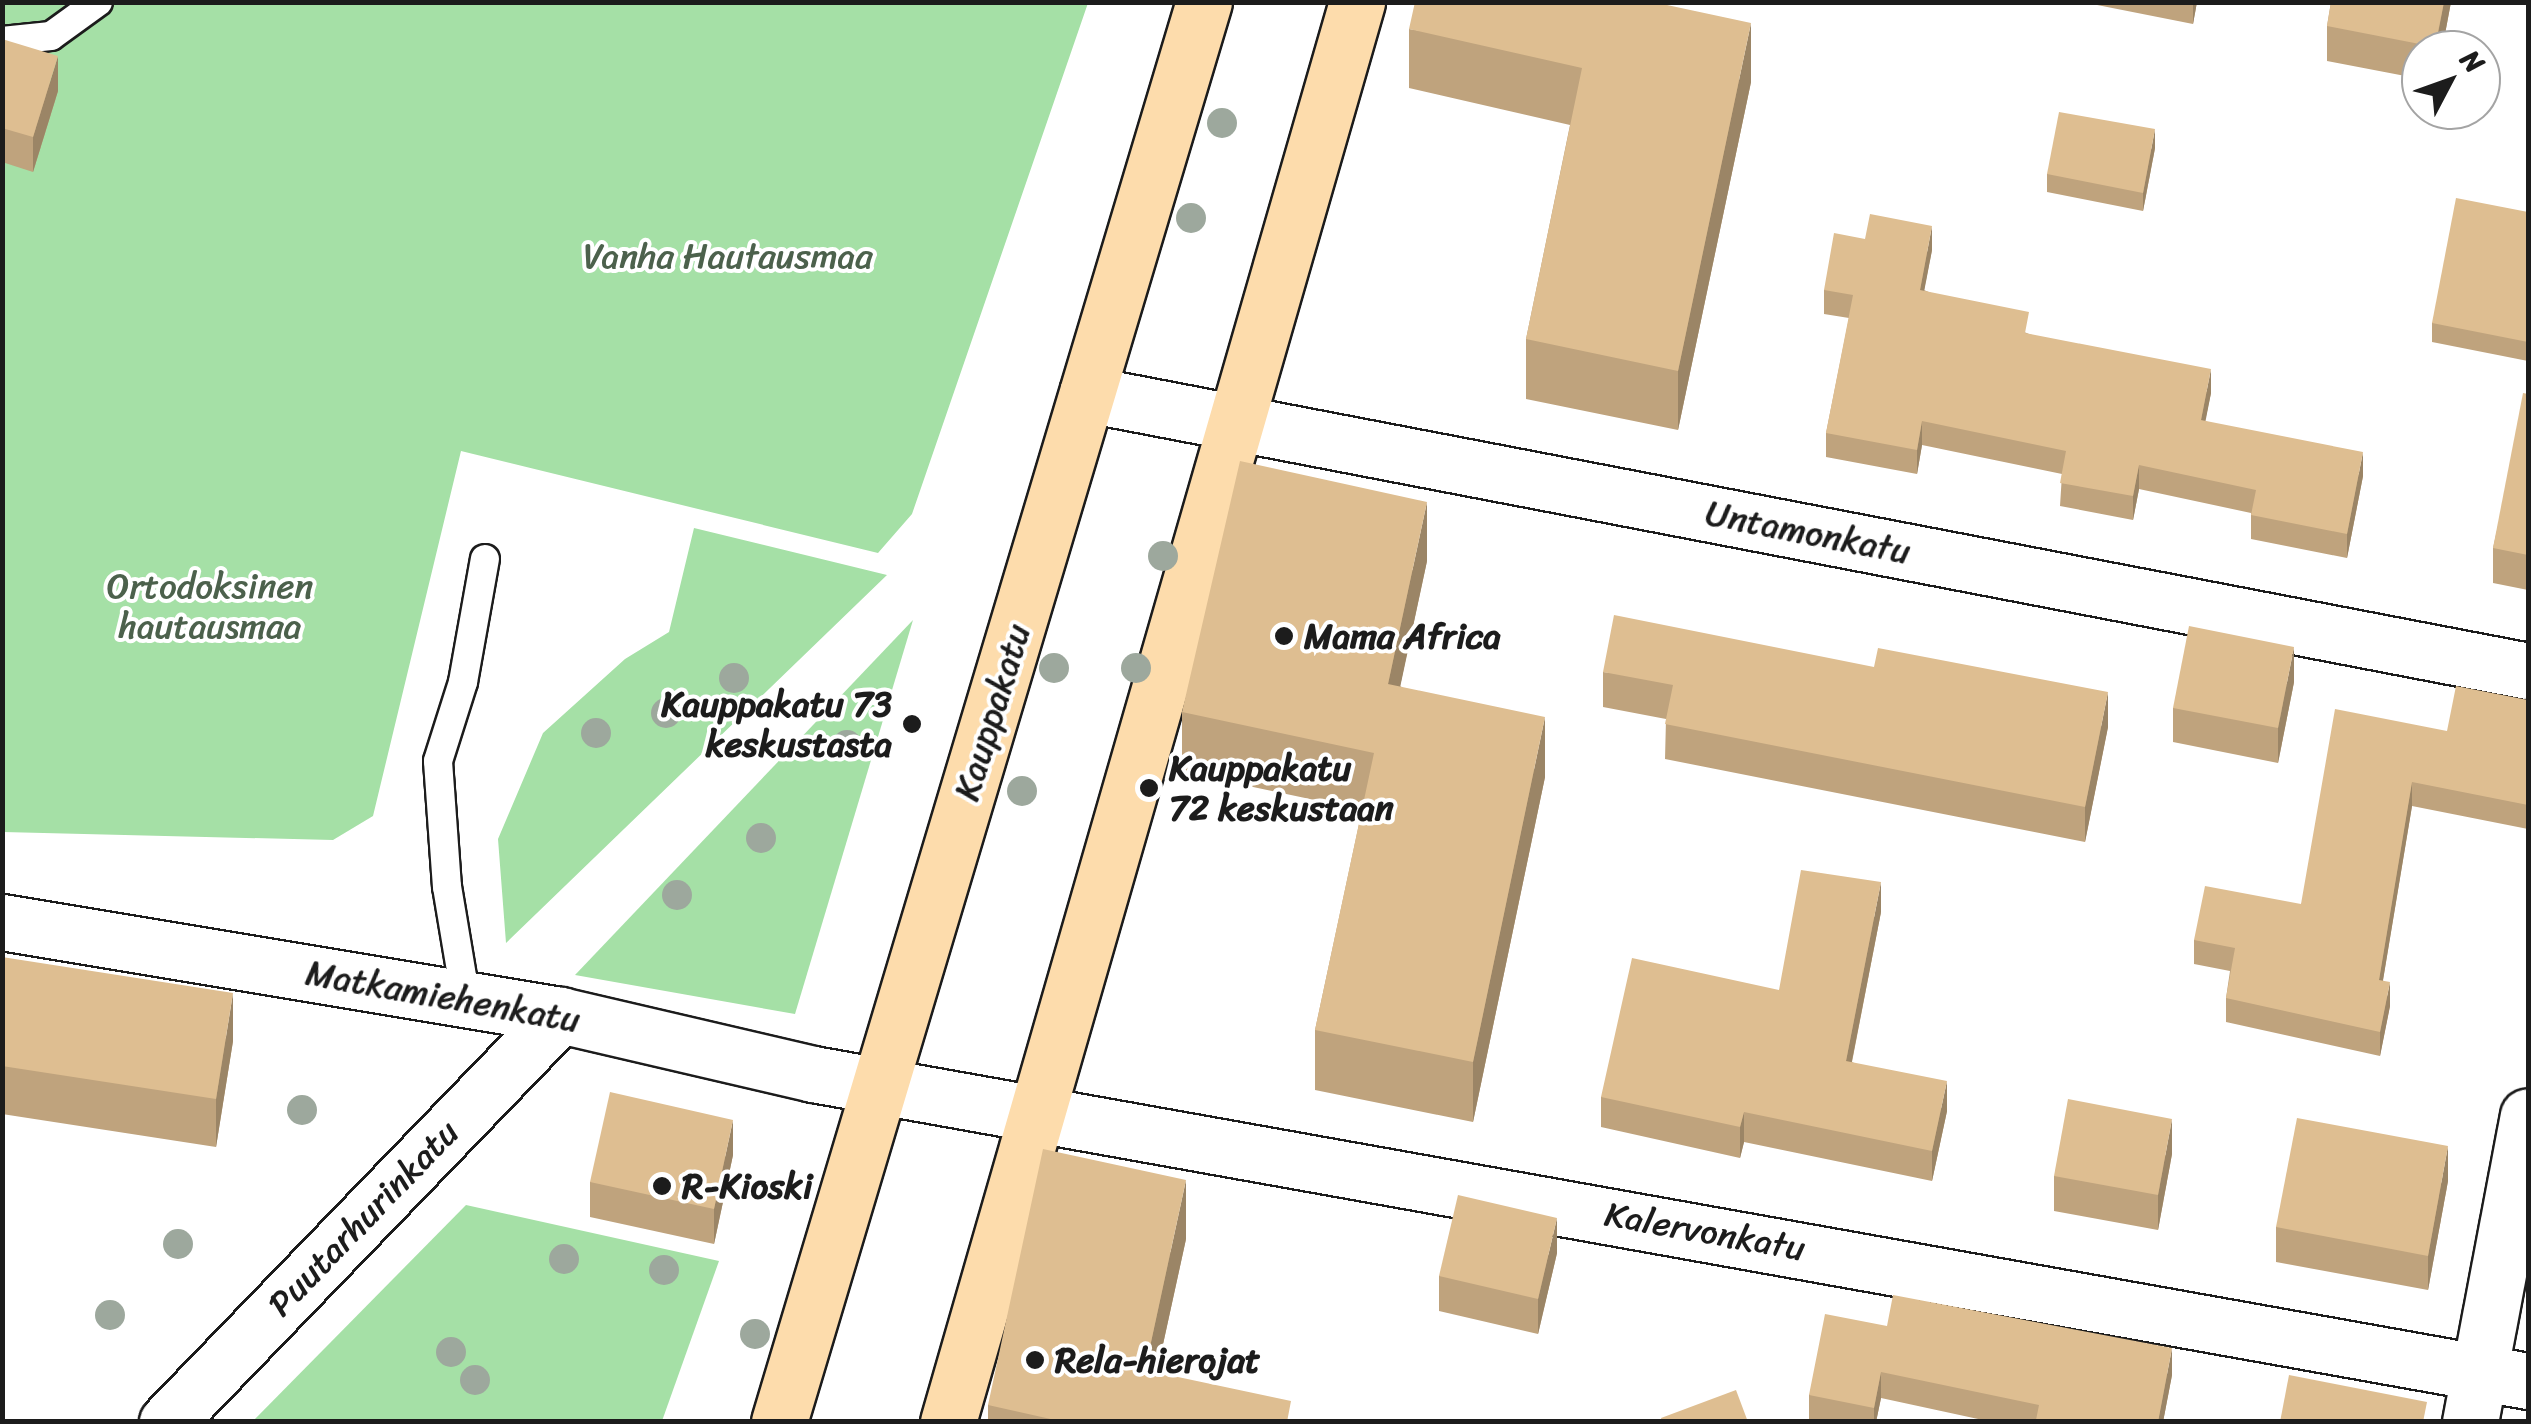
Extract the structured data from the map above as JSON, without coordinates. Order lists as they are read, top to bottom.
{
  "streets": {
    "main road": ["Kauppakatu"],
    "street": [
      "Untamonkatu",
      "Matkamiehenkatu",
      "Puutarhurinkatu",
      "Kalervonkatu"
    ]
  },
  "crossings": [
    ["Untamonkatu", "Kauppakatu"],
    ["Kauppakatu", "Matkamiehenkatu"],
    ["Kauppakatu", "Kalervonkatu"],
    ["Matkamiehenkatu", "Puutarhurinkatu"],
    ["Matkamiehenkatu", "Kalervonkatu"]
  ],
  "parks": ["Vanha Hautausmaa", "Ortodoksinen hautausmaa"],
  "places": [
    "Mama Africa",
    "Kauppakatu 73 keskustasta",
    "Kauppakatu 72 keskustaan",
    "R-Kioski",
    "Rela-hierojat"
  ],
  "north": "top right"
}
